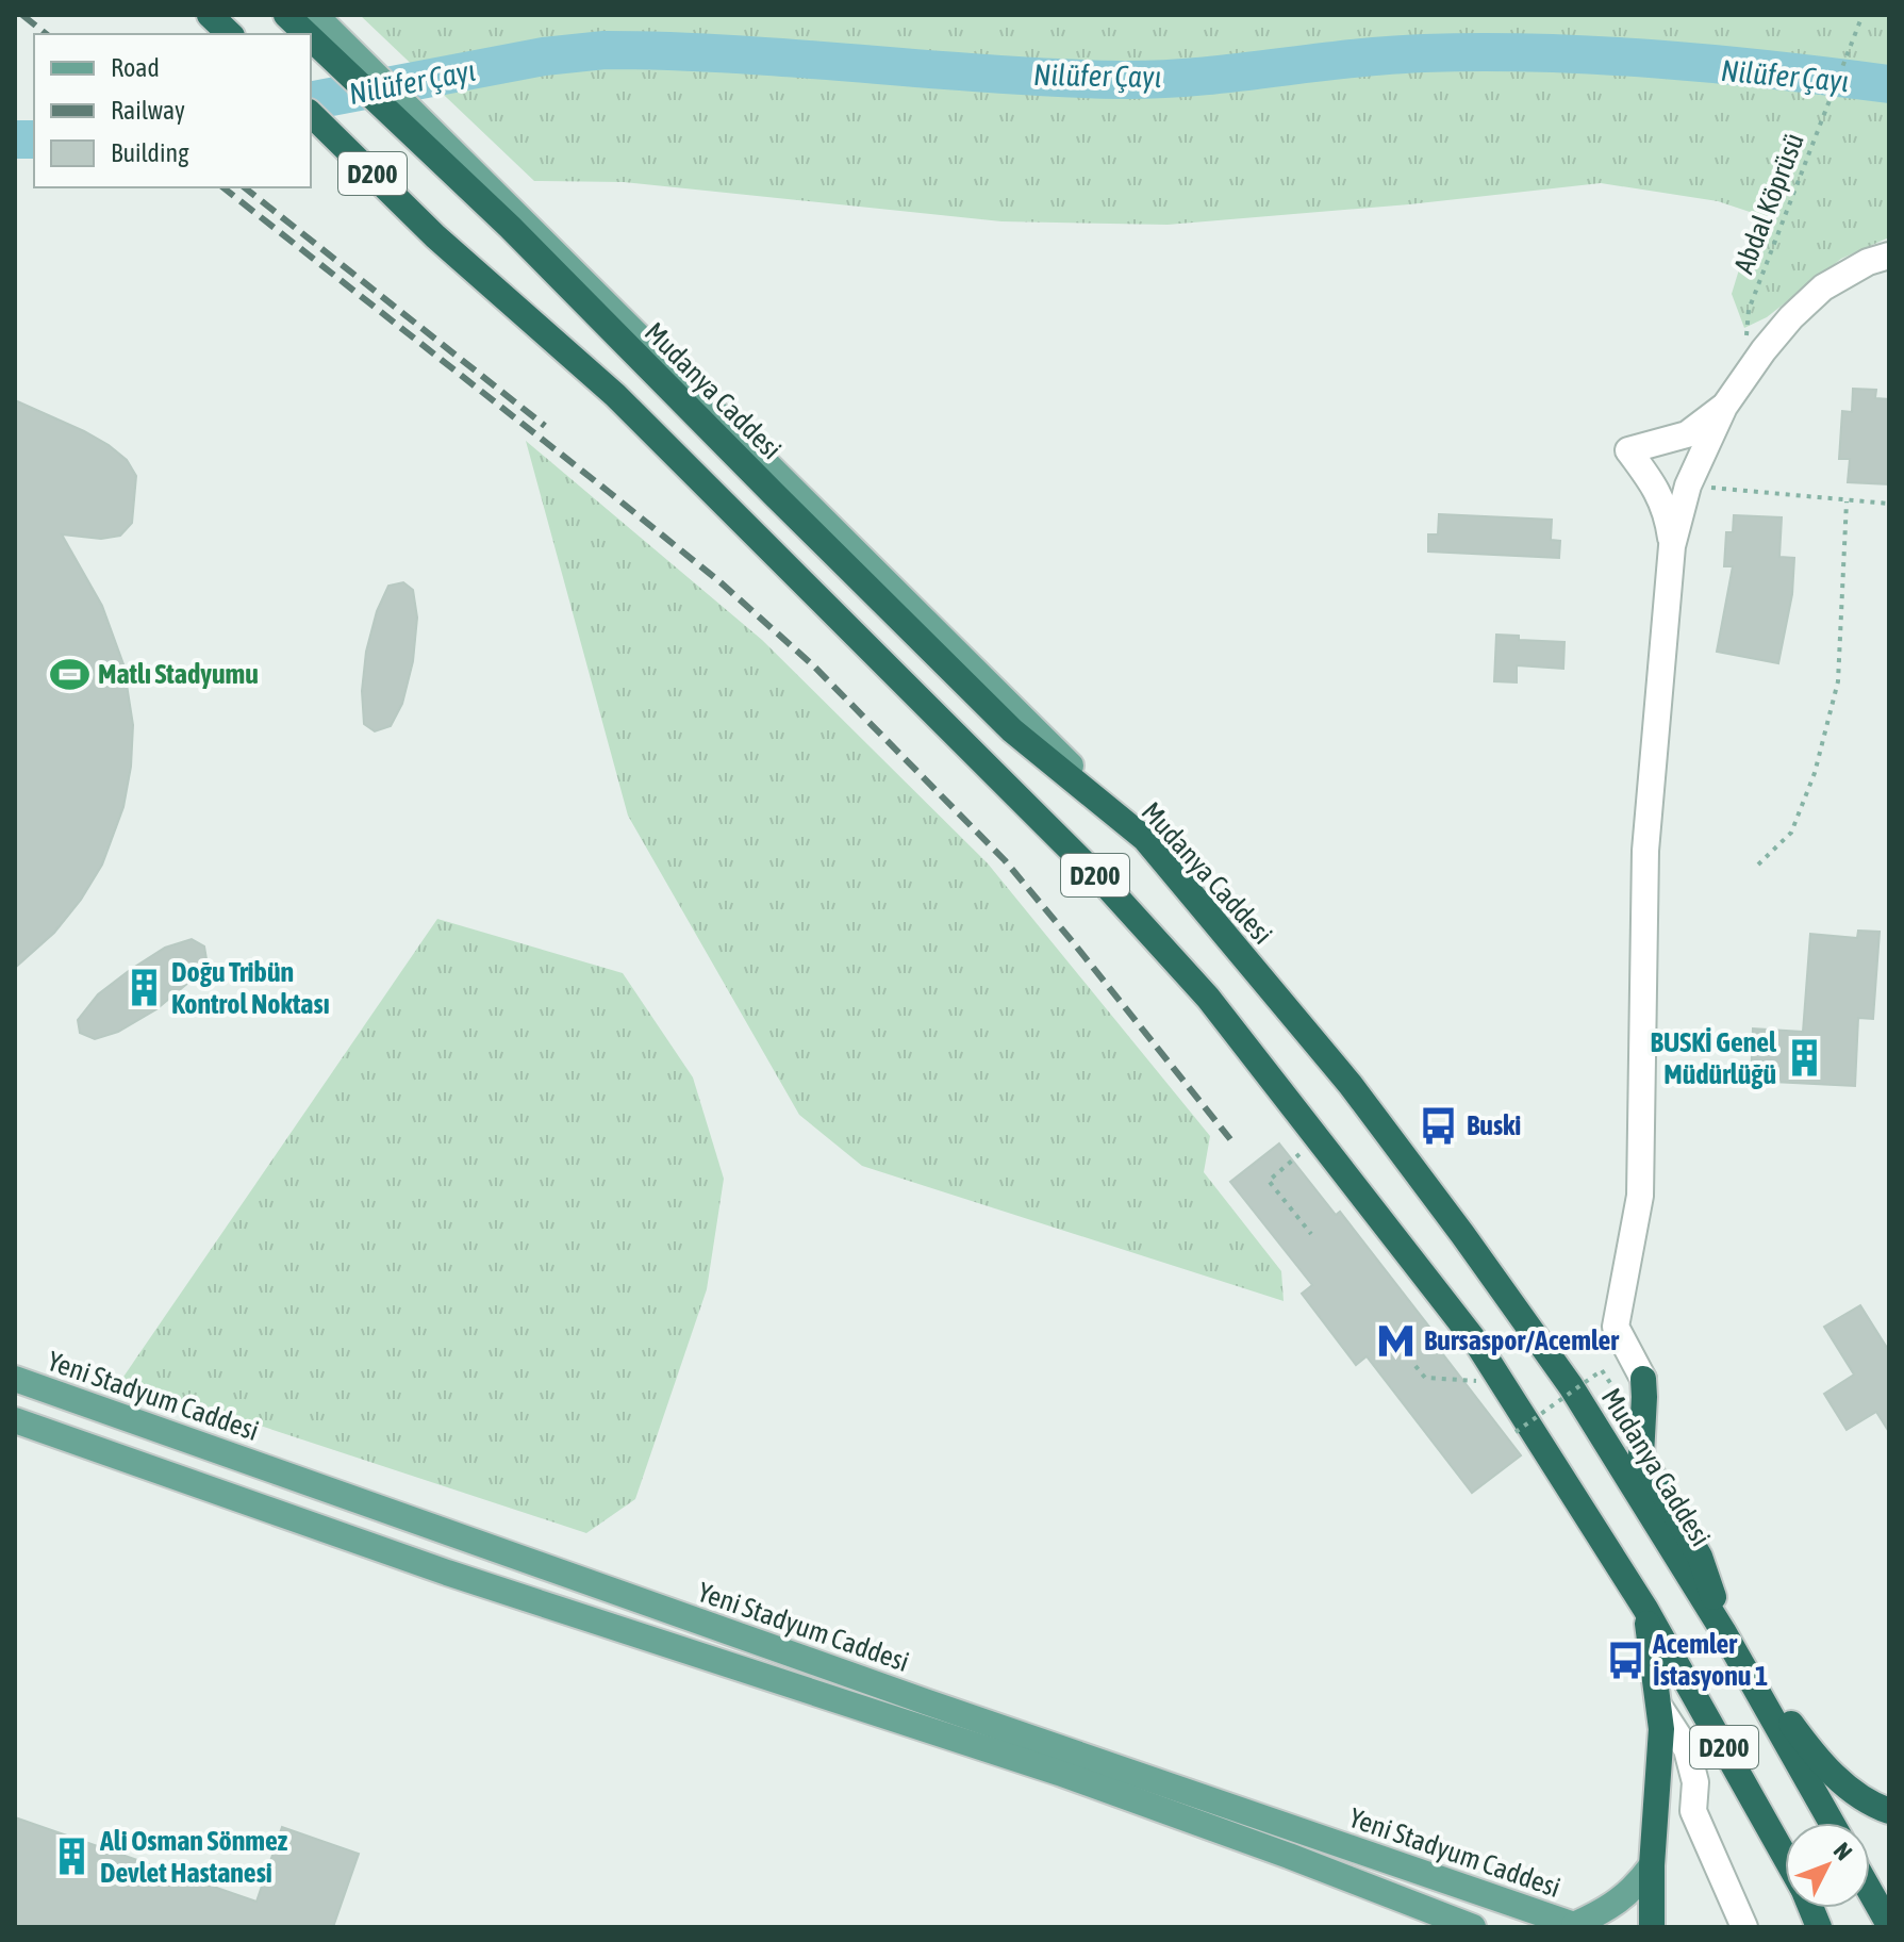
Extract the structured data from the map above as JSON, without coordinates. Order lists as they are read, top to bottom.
{
  "streets": {
    "highway": ["D200", "Mudanya Caddesi"],
    "main road": ["Yeni Stadyum Caddesi"],
    "path": ["Abdal Köprüsü"]
  },
  "water": ["Nilüfer Çayı"],
  "places": {
    "sports": ["Matlı Stadyumu"],
    "building": ["Doğu Tribün Kontrol Noktası", "BUSKİ Genel Müdürlüğü", "Ali Osman Sönmez Devlet Hastanesi"],
    "bus stop": ["Buski", "Acemler İstasyonu 1"],
    "metro station": ["Bursaspor/Acemler"]
  },
  "legend": ["Road", "Railway", "Building"],
  "north": "top right"
}
